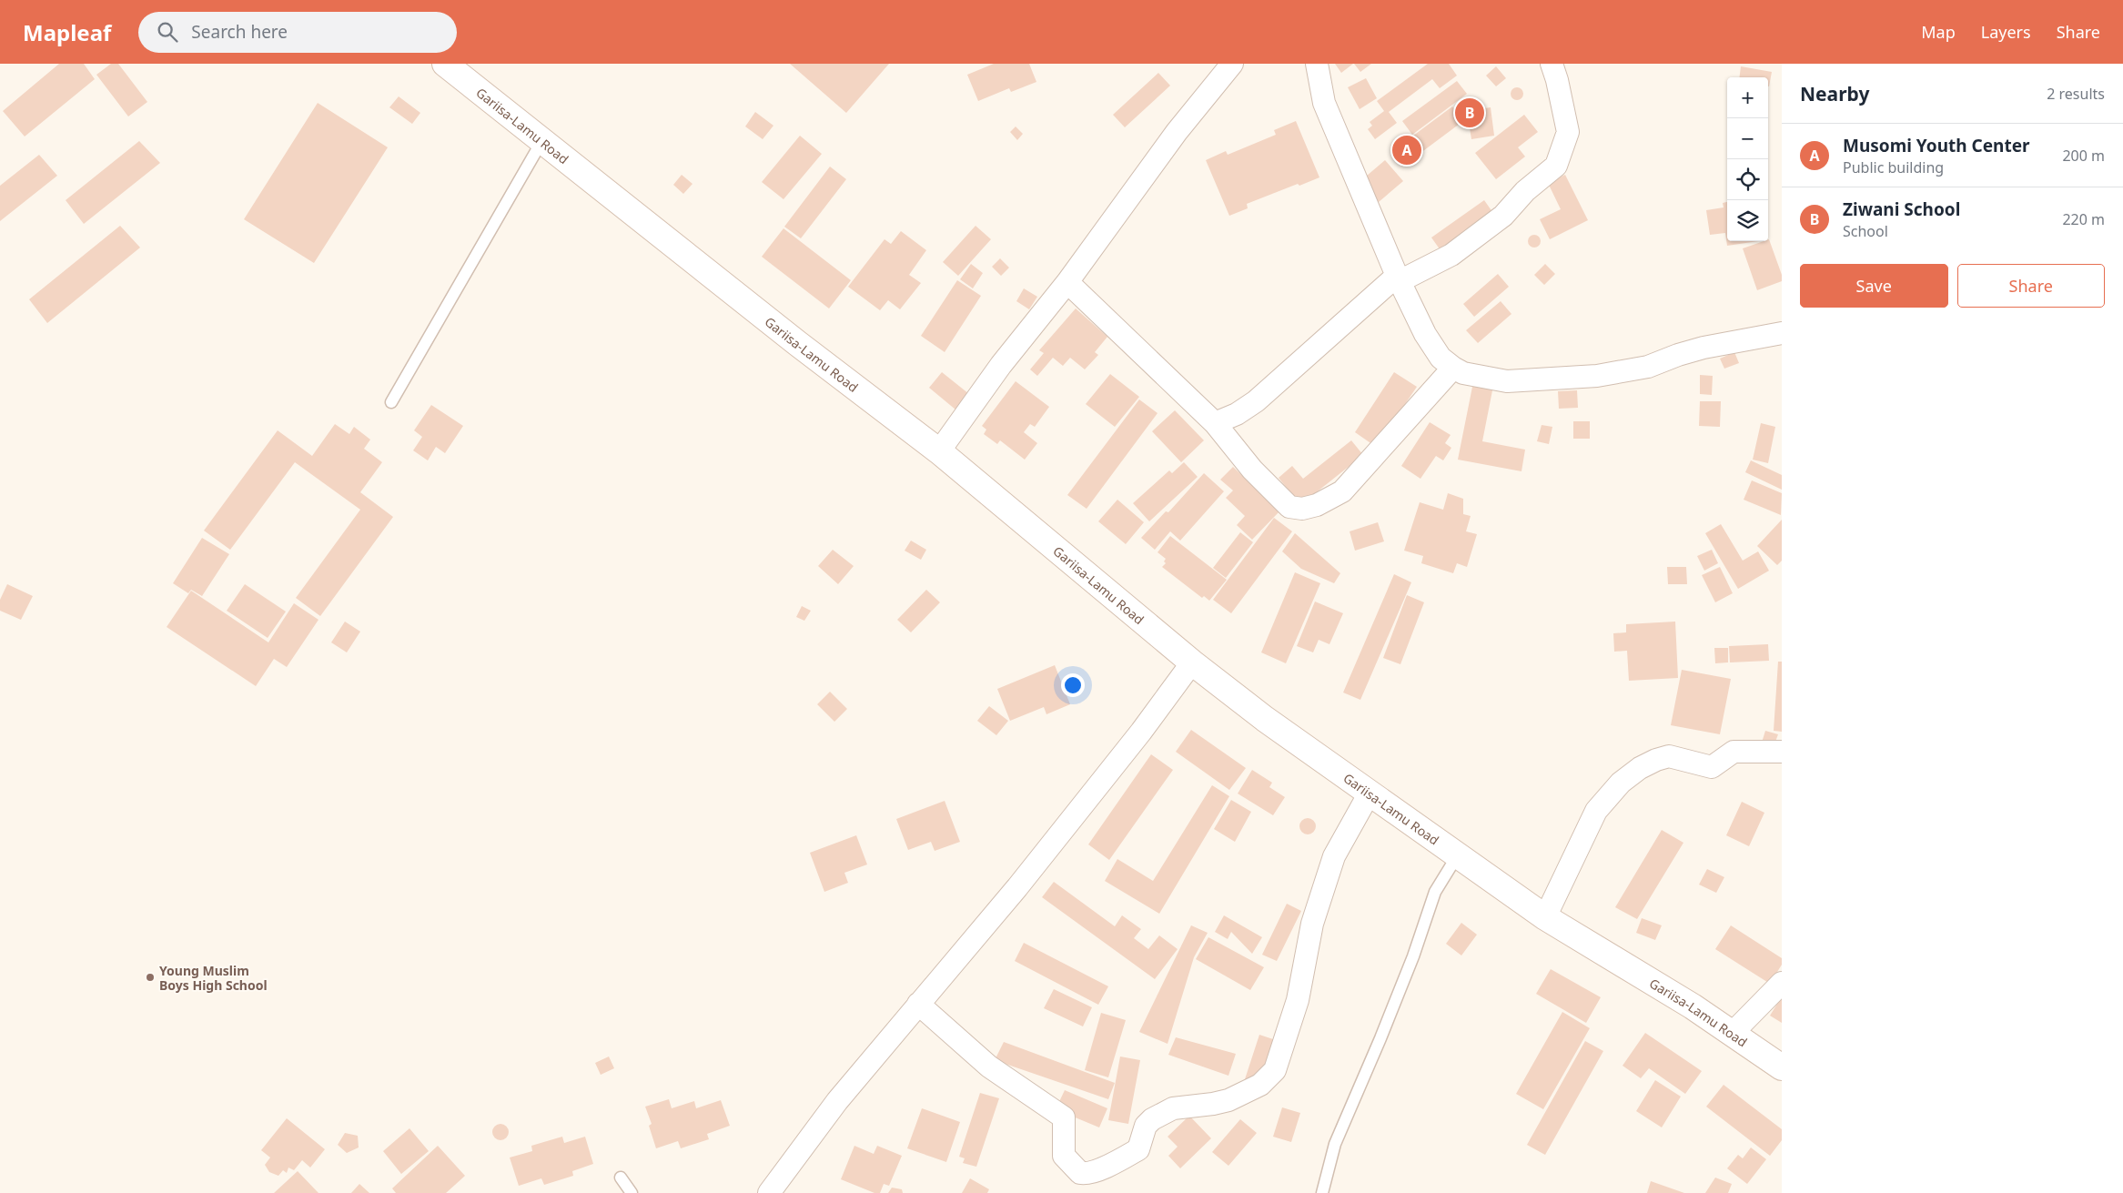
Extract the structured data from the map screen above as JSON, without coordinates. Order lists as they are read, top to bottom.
{
  "streets": {
    "street": ["Gariisa-Lamu Road"]
  },
  "places": ["Young Muslim Boys High School"],
  "page": {
    "header": "Mapleaf",
    "search": "Search here",
    "nav": ["Map", "Layers", "Share"],
    "heading": ["Nearby", "2 results"],
    "map_buttons": ["+", "−"],
    "pins": ["B", "A"],
    "list": [
      {
        "mark": "A",
        "name": "Musomi Youth Center",
        "note": "Public building",
        "value": "200 m"
      },
      {
        "mark": "B",
        "name": "Ziwani School",
        "note": "School",
        "value": "220 m"
      }
    ],
    "buttons": ["Save", "Share"]
  }
}
